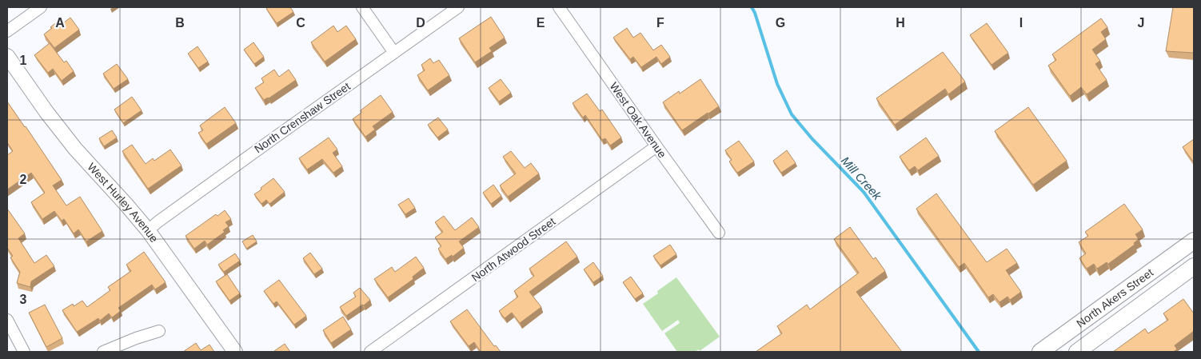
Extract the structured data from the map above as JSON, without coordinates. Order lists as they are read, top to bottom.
{
  "streets": {
    "main road": ["North Akers Street"],
    "street": [
      "North Crenshaw Street",
      "West Oak Avenue",
      "West Hurley Avenue",
      "North Atwood Street"
    ]
  },
  "crossings": [
    ["North Crenshaw Street", "West Hurley Avenue"],
    ["West Oak Avenue", "North Atwood Street"]
  ],
  "water": ["Mill Creek"],
  "grid": {
    "columns": [
      "A",
      "B",
      "C",
      "D",
      "E",
      "F",
      "G",
      "H",
      "I",
      "J"
    ],
    "rows": ["1", "2", "3"]
  }
}
